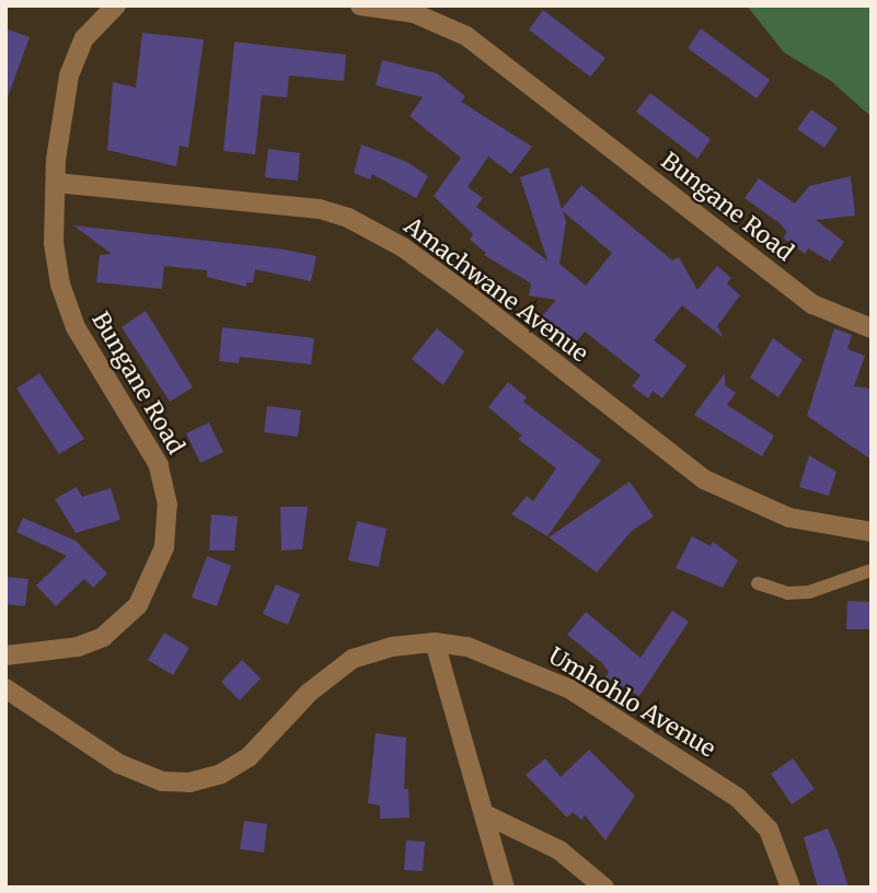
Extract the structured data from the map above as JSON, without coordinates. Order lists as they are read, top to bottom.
{
  "streets": {
    "street": ["Bungane Road", "Amachwane Avenue", "Umhohlo Avenue"]
  },
  "crossings": [
    ["Bungane Road", "Amachwane Avenue"]
  ]
}
